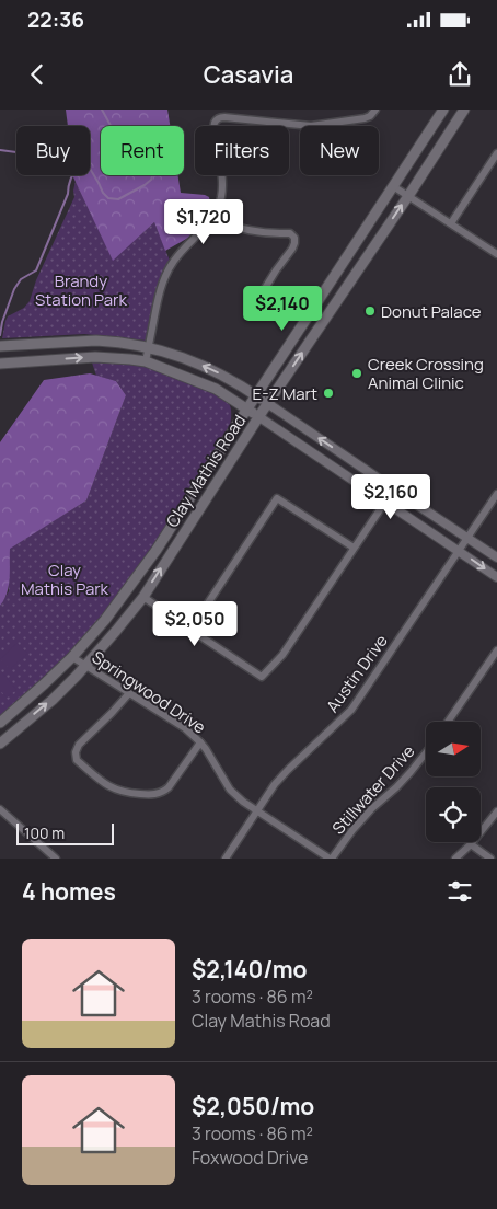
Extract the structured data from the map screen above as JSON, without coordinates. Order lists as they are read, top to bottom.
{
  "streets": {
    "main road": ["Clay Mathis Road"],
    "street": ["Austin Drive", "Springwood Drive", "Stillwater Drive"]
  },
  "crossings": [
    ["Clay Mathis Road", "Springwood Drive"],
    ["Austin Drive", "Springwood Drive"],
    ["Springwood Drive", "Stillwater Drive"]
  ],
  "parks": ["Brandy Station Park", "Clay Mathis Park"],
  "places": ["Donut Palace", "Creek Crossing Animal Clinic", "E-Z Mart"],
  "scale_bar": "100 m",
  "north": "right",
  "page": {
    "status": "22:36",
    "header": "Casavia",
    "chip": [
      "Buy",
      "Rent",
      "Filters",
      "New"
    ],
    "price": [
      "$1,720",
      "$2,140",
      "$2,160",
      "$2,050"
    ],
    "scale": "100 m",
    "heading": "4 homes",
    "list": [
      {
        "name": "$2,140/mo",
        "note": "3 rooms · 86 m² · Clay Mathis Road"
      },
      {
        "name": "$2,050/mo",
        "note": "3 rooms · 86 m² · Foxwood Drive"
      }
    ]
  }
}
